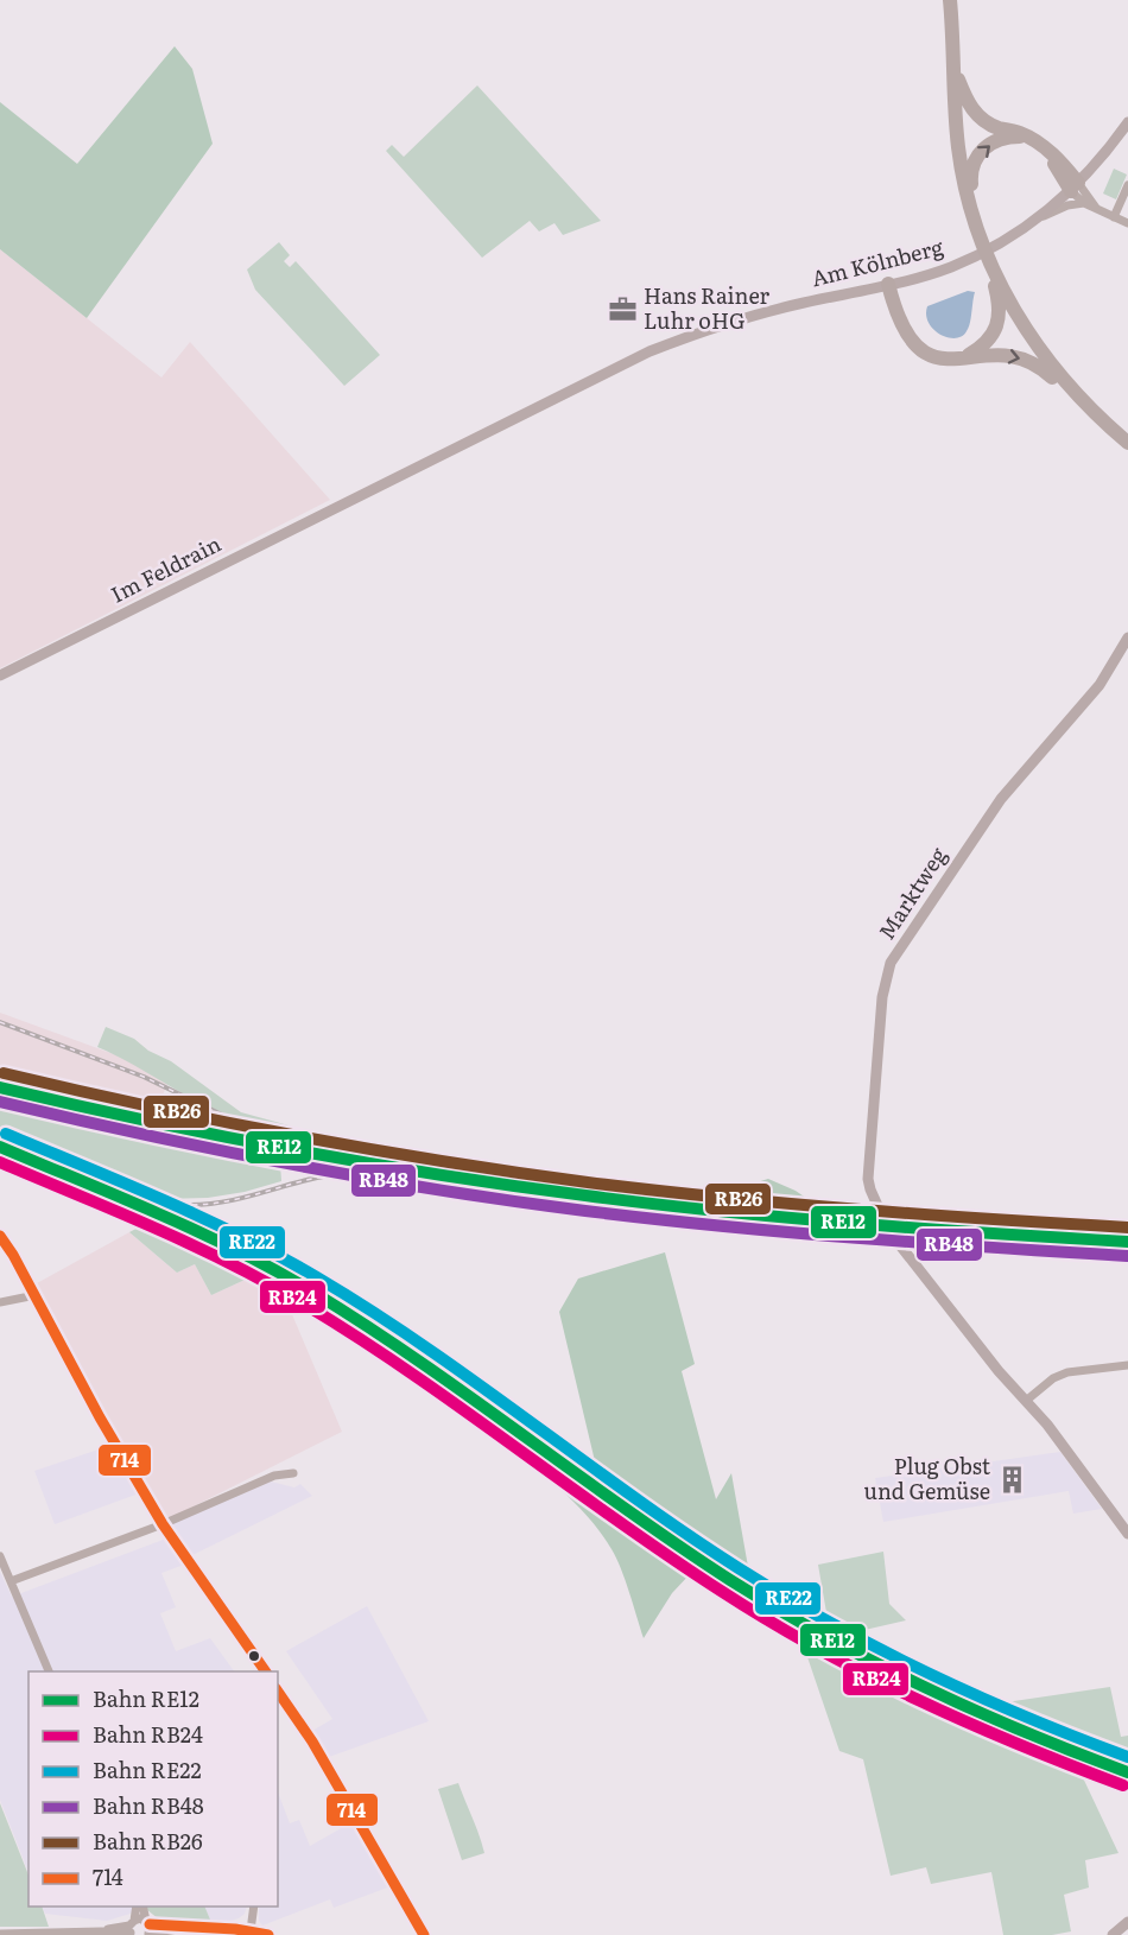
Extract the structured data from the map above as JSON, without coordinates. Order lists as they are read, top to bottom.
{
  "streets": {
    "street": ["Am Kölnberg", "Im Feldrain", "Marktweg"]
  },
  "crossings": [
    ["Am Kölnberg", "Im Feldrain"]
  ],
  "places": {
    "office": ["Hans Rainer Luhr oHG"],
    "building": ["Plug Obst und Gemüse"]
  },
  "lines": [
    "rail line RB26",
    "rail line RE12",
    "rail line RB48",
    "rail line RE22",
    "rail line RB24",
    "transit line 714"
  ],
  "legend": [
    "Bahn RE12",
    "Bahn RB24",
    "Bahn RE22",
    "Bahn RB48",
    "Bahn RB26",
    "714"
  ]
}
